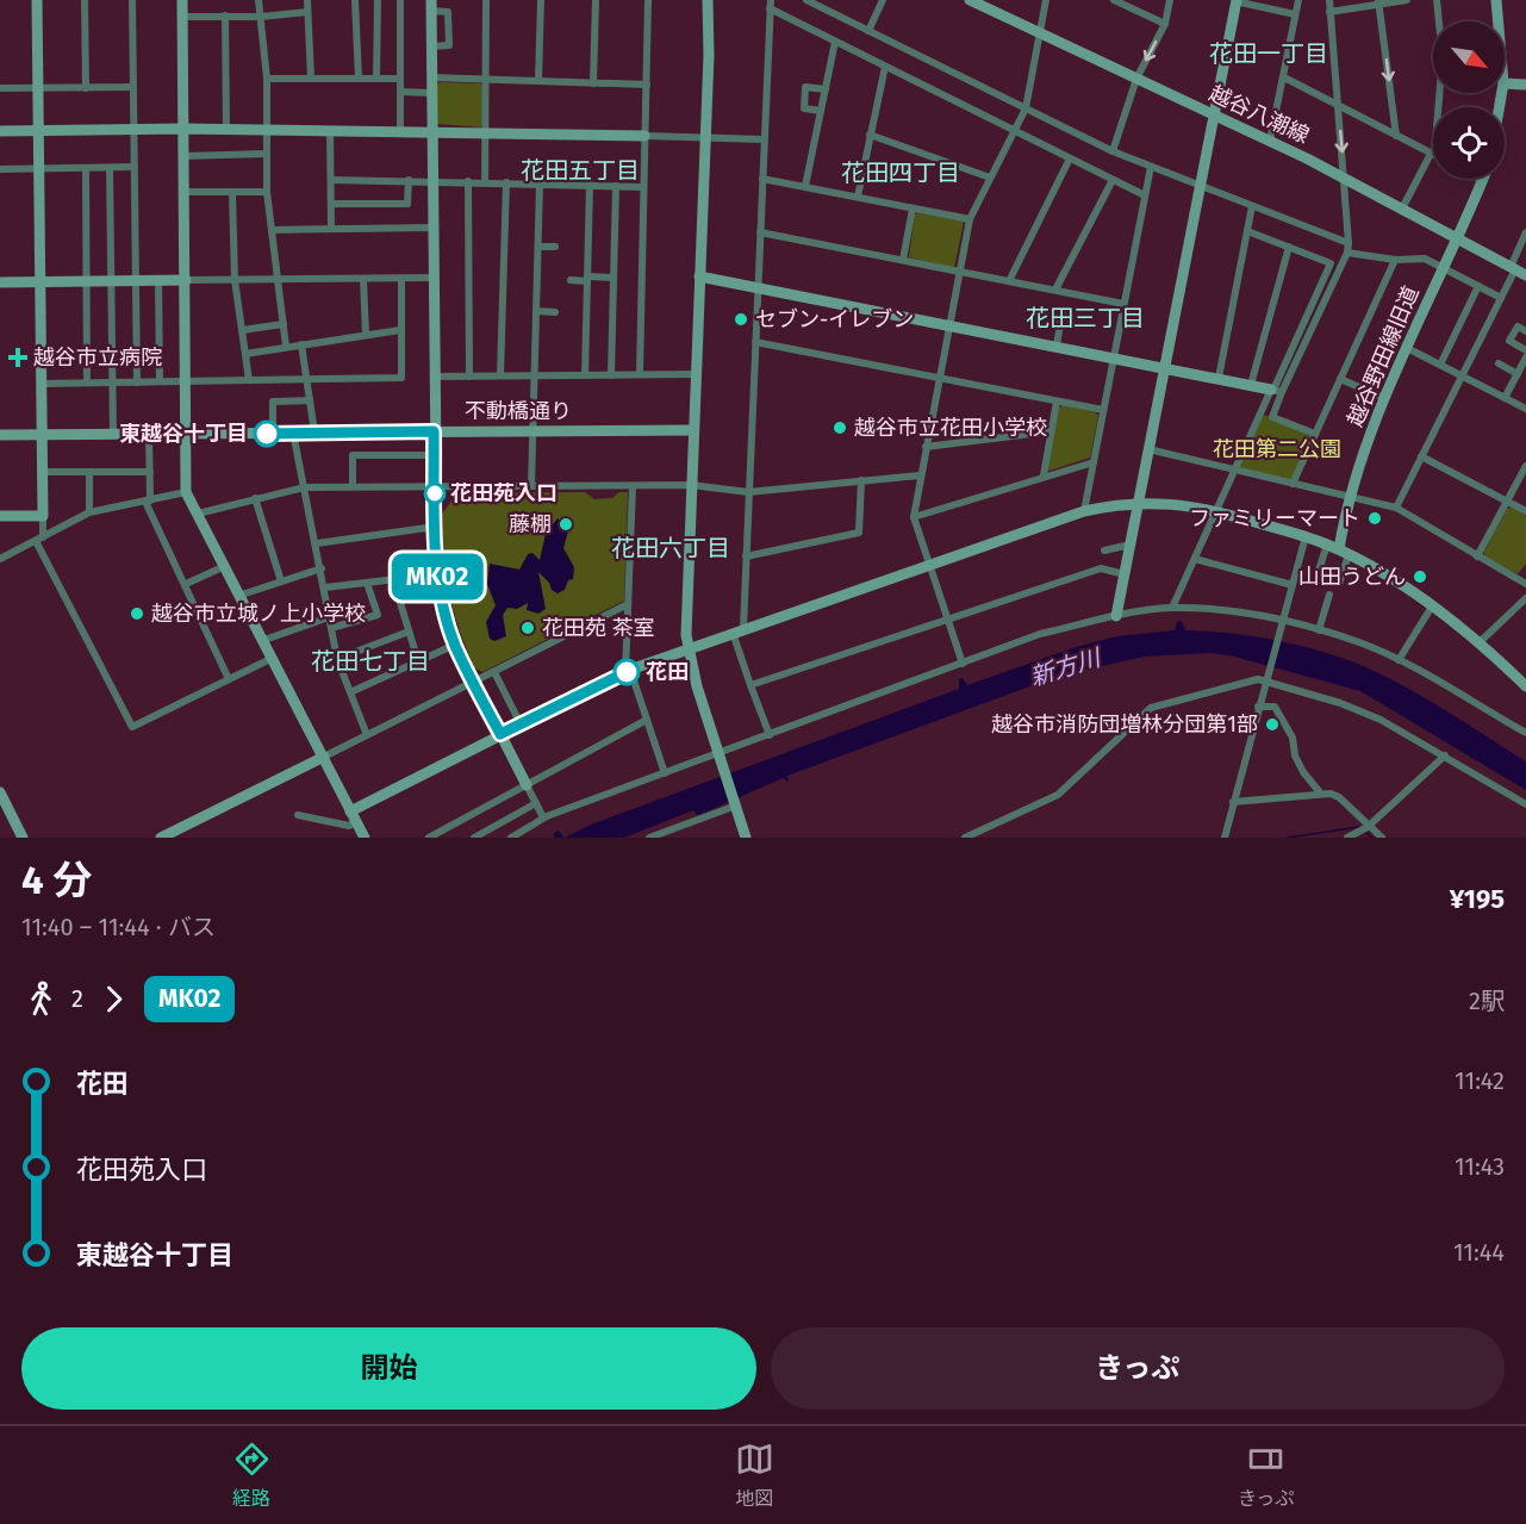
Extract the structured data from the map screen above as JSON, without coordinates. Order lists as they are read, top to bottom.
{
  "streets": {
    "street": ["越谷八潮線", "越谷野田線旧道", "不動橋通り"]
  },
  "crossings": [
    ["越谷八潮線", "越谷野田線旧道"]
  ],
  "districts": [
    "花田一丁目",
    "花田五丁目",
    "花田四丁目",
    "花田三丁目",
    "花田六丁目",
    "花田七丁目"
  ],
  "water": ["新方川"],
  "parks": ["花田第二公園"],
  "places": {
    "other": [
      "セブン-イレブン",
      "越谷市立花田小学校",
      "東越谷十丁目",
      "花田苑入口",
      "ファミリーマート",
      "藤棚",
      "山田うどん",
      "越谷市立城ノ上小学校",
      "花田苑 茶室",
      "花田",
      "越谷市消防団増林分団第1部"
    ],
    "health": ["越谷市立病院"]
  },
  "lines": ["bus line MK02"],
  "north": "bottom right",
  "page": {
    "on_map": "MK02",
    "heading": ["4 分", "11:40 – 11:44 · バス", "¥195"],
    "legs": ["2", "MK02", "2駅"],
    "list": [
      {
        "name": "花田",
        "value": "11:42"
      },
      {
        "name": "花田苑入口",
        "value": "11:43"
      },
      {
        "name": "東越谷十丁目",
        "value": "11:44"
      }
    ],
    "buttons": ["開始", "きっぷ"],
    "tabs": ["経路", "地図", "きっぷ"]
  }
}
